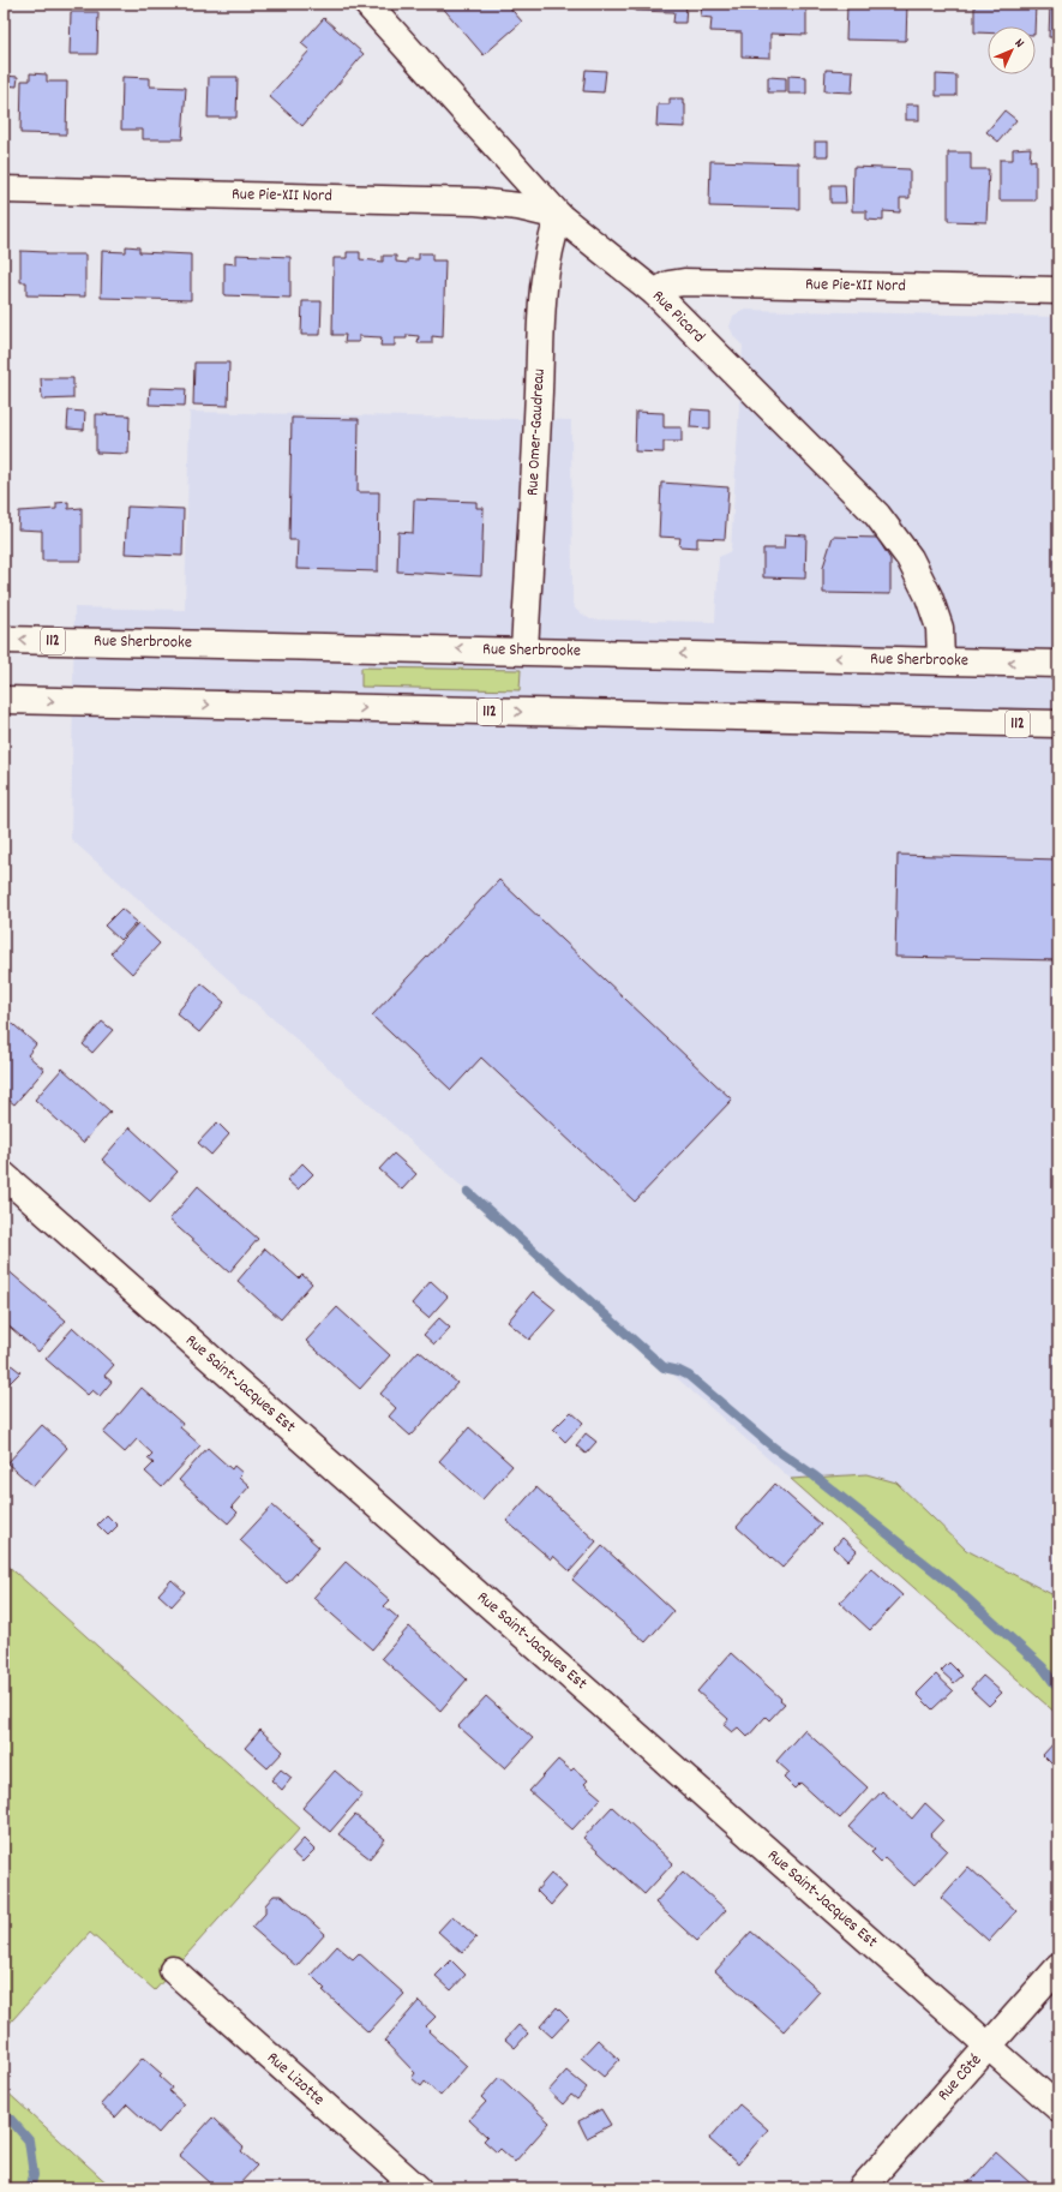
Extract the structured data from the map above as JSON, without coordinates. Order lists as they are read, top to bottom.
{
  "streets": {
    "street": [
      "Rue Pie-XII Nord",
      "Rue Picard",
      "Rue Omer-Gaudreau",
      "112",
      "Rue Sherbrooke",
      "Rue Saint-Jacques Est",
      "Rue Côté",
      "Rue Lizotte"
    ]
  },
  "crossings": [
    ["Rue Pie-XII Nord", "Rue Picard"],
    ["Rue Pie-XII Nord", "Rue Omer-Gaudreau"],
    ["Rue Picard", "Rue Omer-Gaudreau"],
    ["Rue Picard", "Rue Sherbrooke"],
    ["Rue Omer-Gaudreau", "Rue Sherbrooke"],
    ["Rue Saint-Jacques Est", "Rue Côté"]
  ],
  "north": "top right"
}
